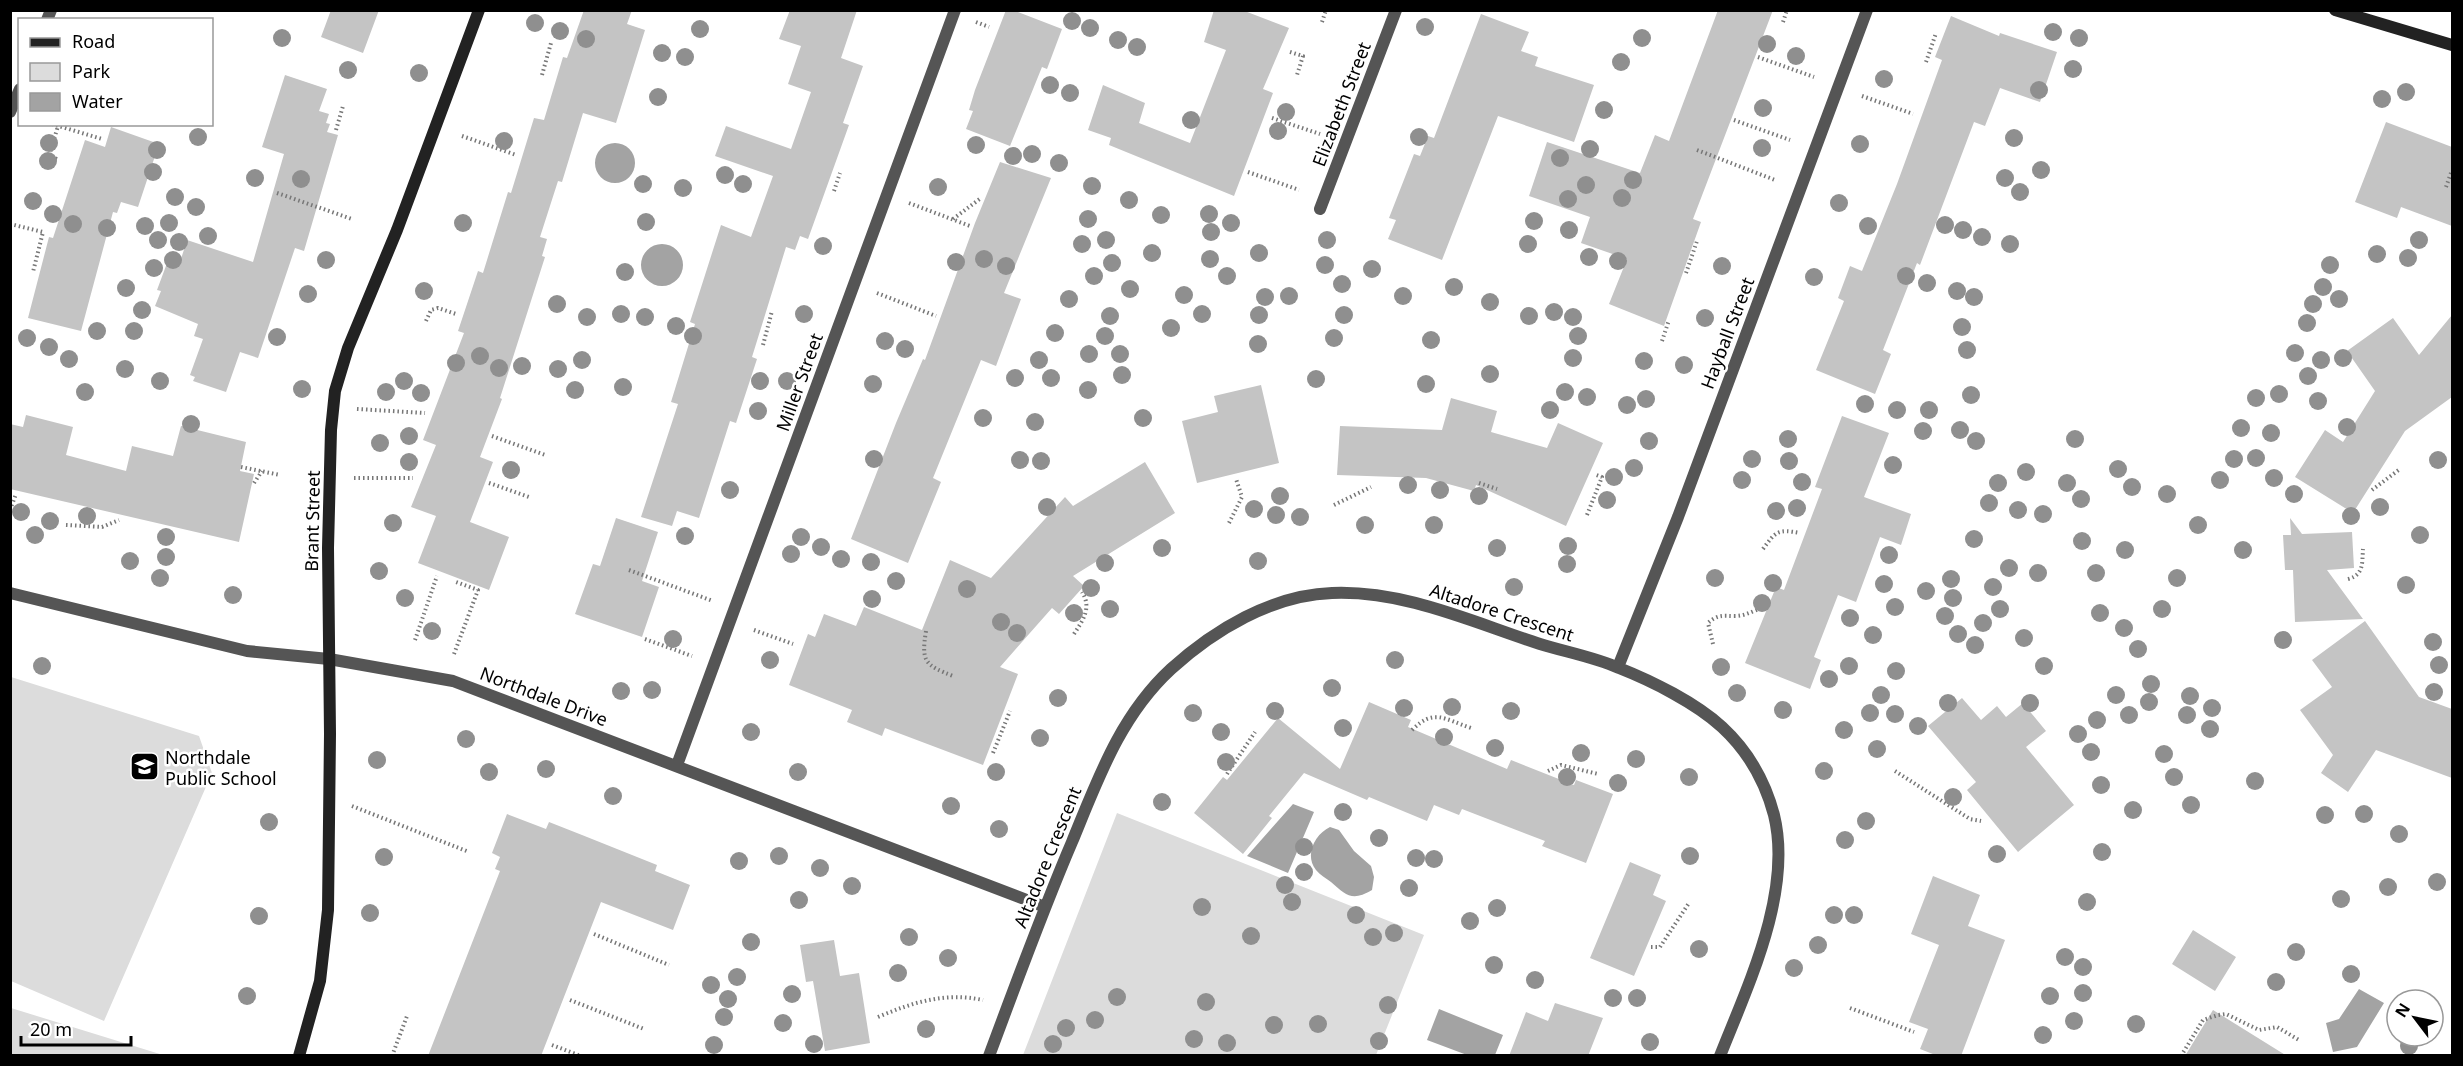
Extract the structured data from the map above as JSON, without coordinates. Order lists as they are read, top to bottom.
{
  "streets": {
    "street": [
      "Elizabeth Street",
      "Hayball Street",
      "Miller Street",
      "Brant Street",
      "Altadore Crescent",
      "Northdale Drive"
    ]
  },
  "crossings": [
    ["Hayball Street", "Altadore Crescent"],
    ["Miller Street", "Northdale Drive"],
    ["Brant Street", "Northdale Drive"],
    ["Altadore Crescent", "Northdale Drive"]
  ],
  "places": {
    "school or university": ["Northdale Public School"]
  },
  "legend": ["Road", "Park", "Water"],
  "scale_bar": "20 m",
  "north": "top left"
}
